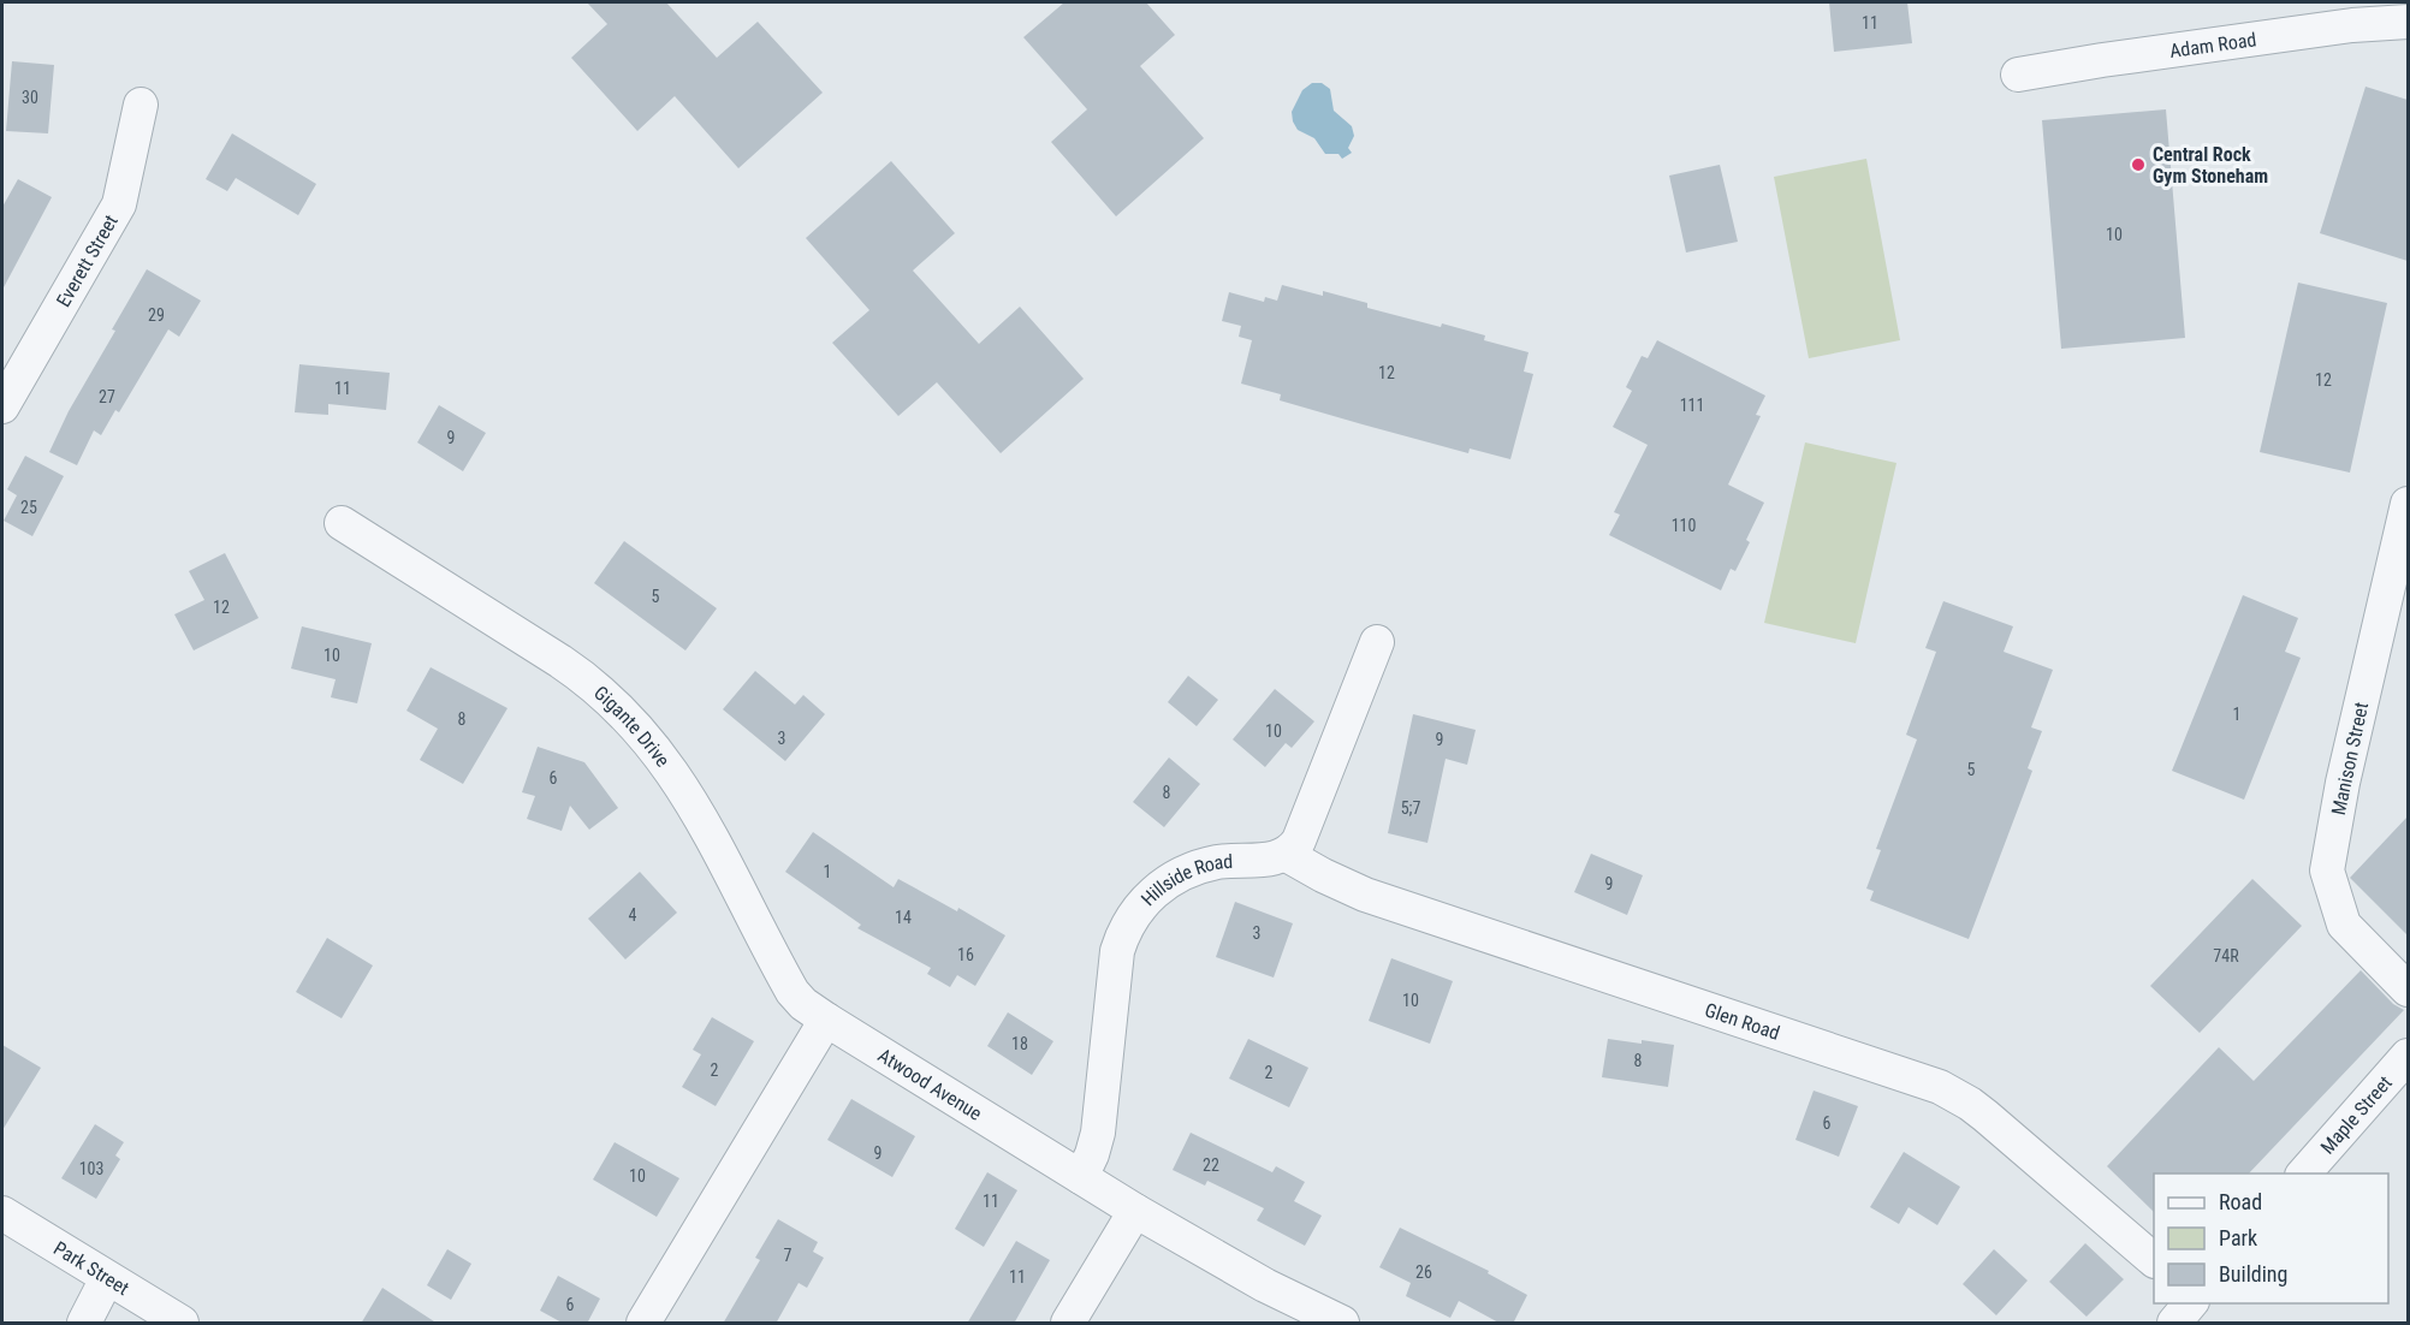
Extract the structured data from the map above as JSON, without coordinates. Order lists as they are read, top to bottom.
{
  "streets": {
    "street": [
      "Adam Road",
      "Everett Street",
      "Gigante Drive",
      "Manison Street",
      "Hillside Road",
      "Glen Road",
      "Atwood Avenue",
      "Maple Street",
      "Park Street"
    ]
  },
  "crossings": [
    ["Gigante Drive", "Atwood Avenue"],
    ["Hillside Road", "Glen Road"],
    ["Hillside Road", "Atwood Avenue"]
  ],
  "places": ["Central Rock Gym Stoneham"],
  "house_numbers": [
    "11",
    "30",
    "10",
    "29",
    "12",
    "12",
    "11",
    "27",
    "111",
    "9",
    "25",
    "110",
    "5",
    "12",
    "10",
    "1",
    "8",
    "10",
    "3",
    "9",
    "5",
    "6",
    "8",
    "5;7",
    "1",
    "9",
    "4",
    "14",
    "3",
    "16",
    "74R",
    "10",
    "18",
    "8",
    "2",
    "2",
    "6",
    "9",
    "22",
    "103",
    "10",
    "11",
    "7",
    "26",
    "11",
    "6"
  ],
  "legend": ["Road", "Park", "Building"]
}
